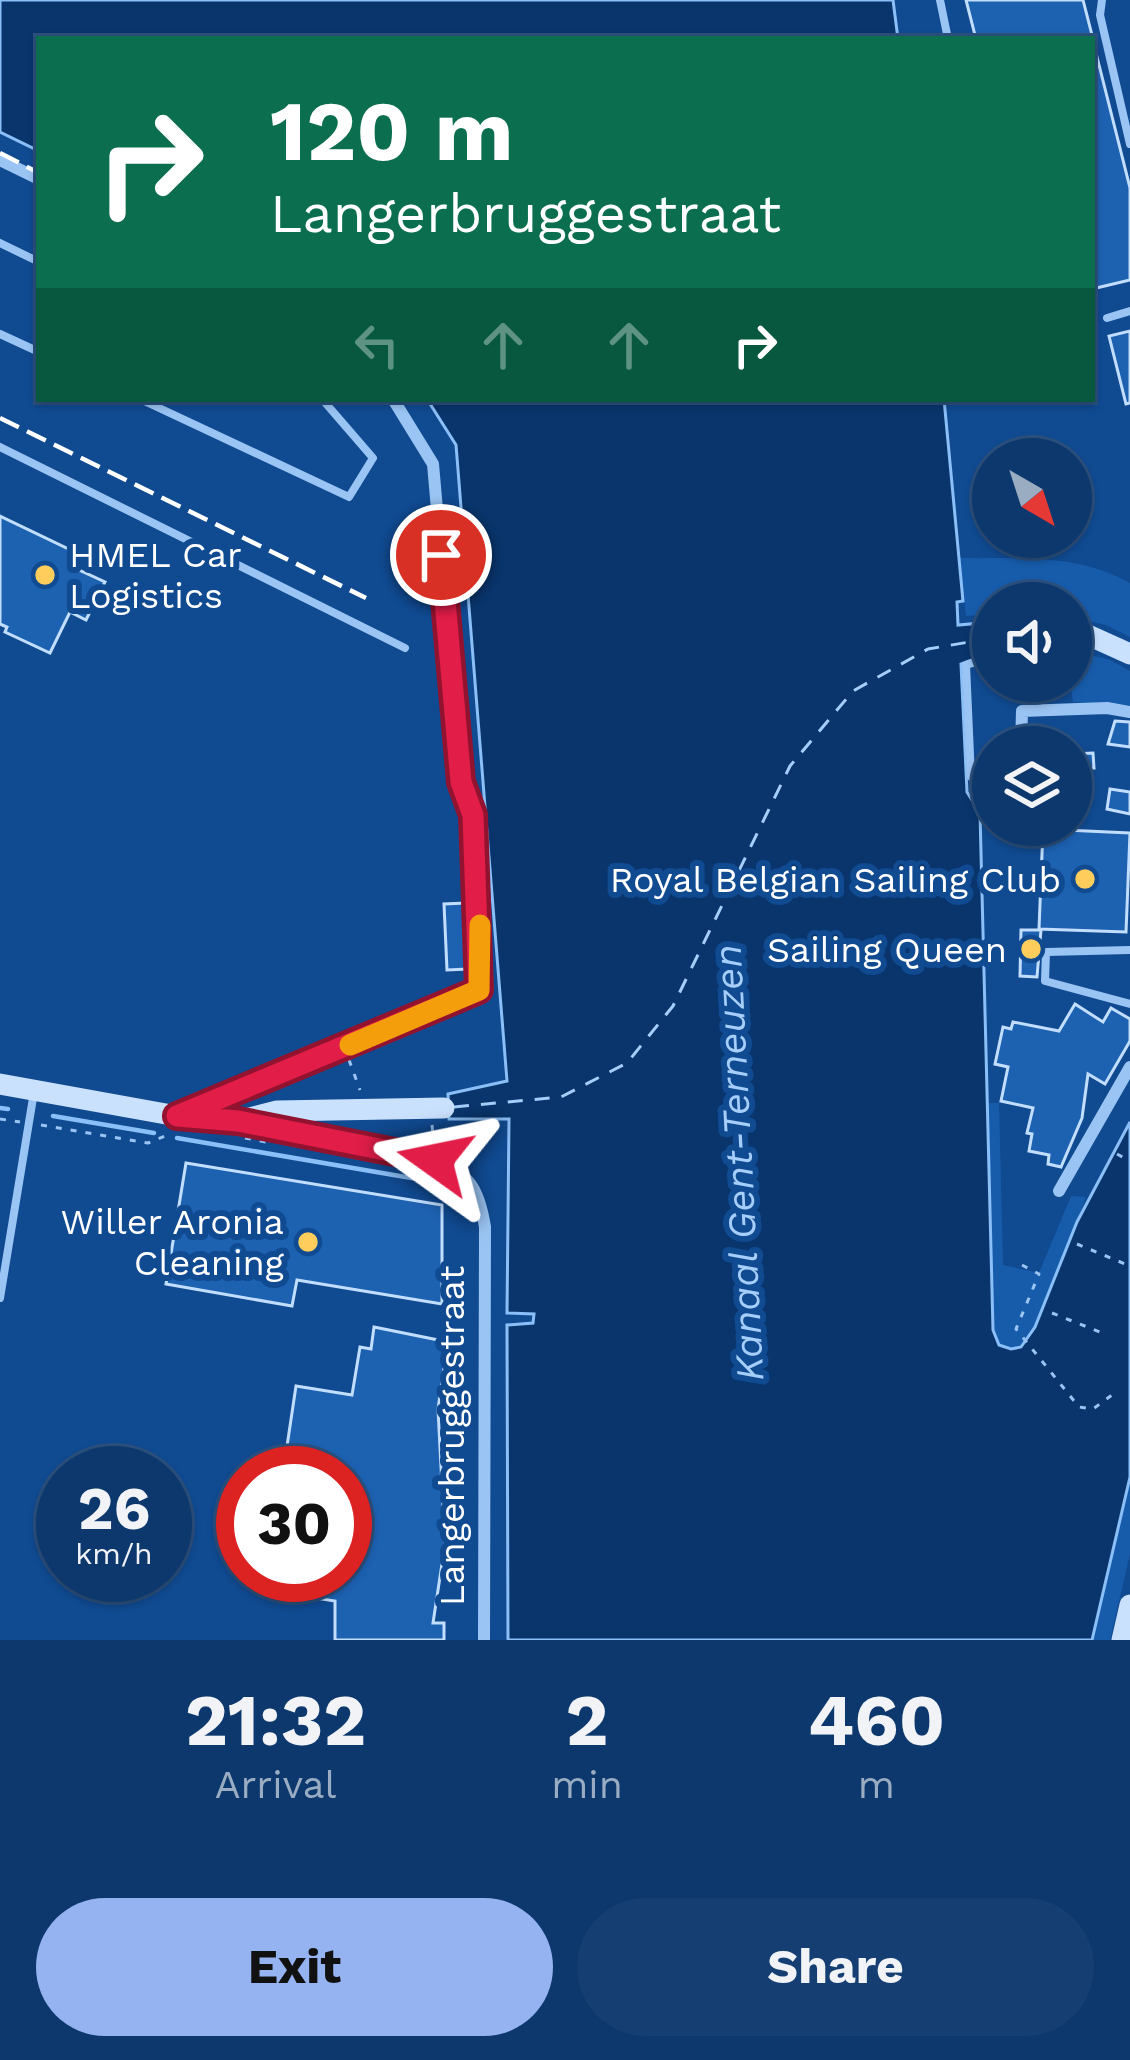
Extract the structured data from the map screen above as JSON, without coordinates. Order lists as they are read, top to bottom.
{
  "streets": {
    "main road": ["Langerbruggestraat"]
  },
  "water": ["Kanaal Gent-Terneuzen"],
  "places": [
    "HMEL Car Logistics",
    "Royal Belgian Sailing Club",
    "Sailing Queen",
    "Willer Aronia Cleaning"
  ],
  "north": "bottom right",
  "page": {
    "turn": ["120 m", "Langerbruggestraat"],
    "speed": "26 km/h",
    "limit": "30",
    "eta": [
      "21:32",
      "Arrival",
      "2",
      "min",
      "460",
      "m"
    ],
    "buttons": ["Exit", "Share"]
  }
}
